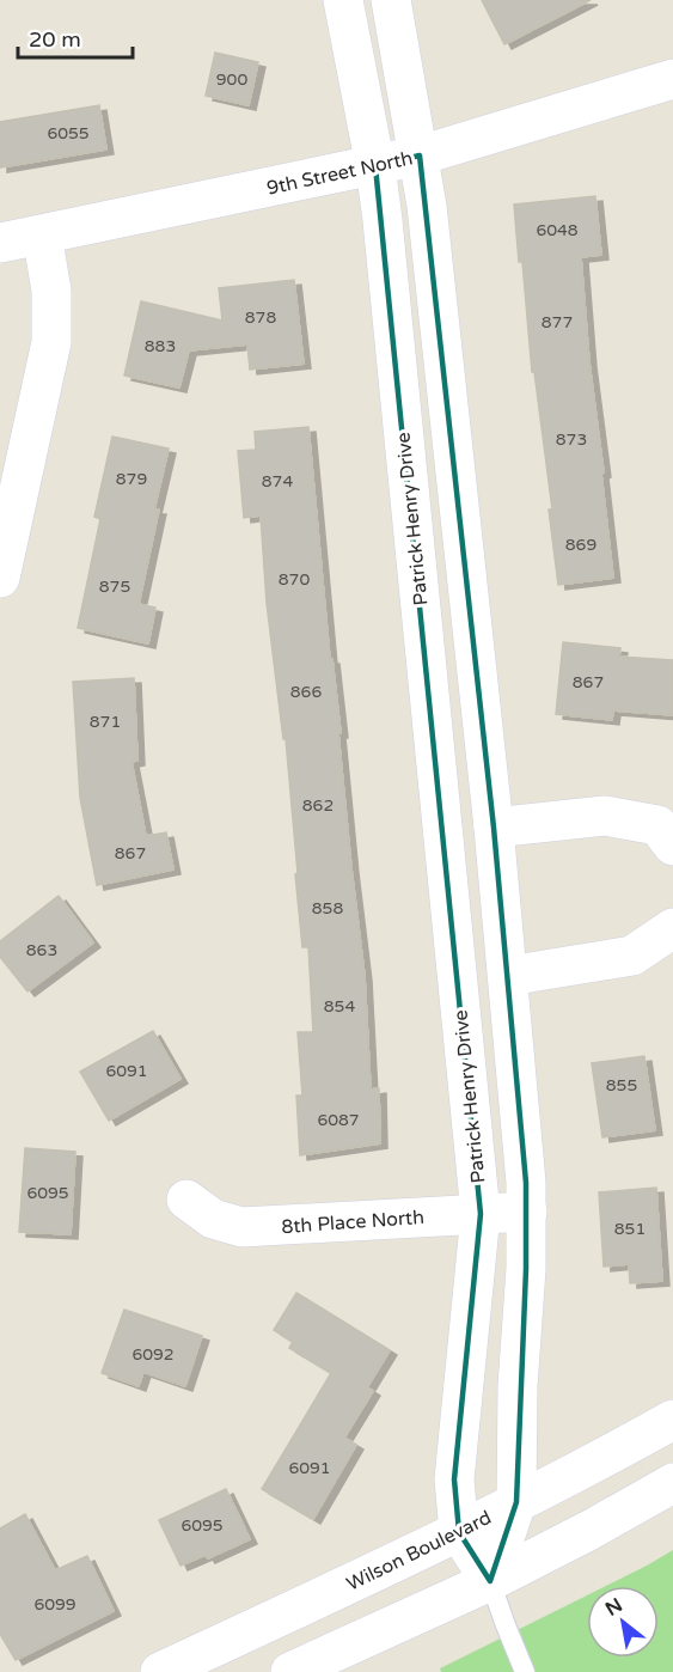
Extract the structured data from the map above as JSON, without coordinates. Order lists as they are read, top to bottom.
{
  "streets": {
    "street": [
      "9th Street North",
      "Patrick Henry Drive",
      "8th Place North",
      "Wilson Boulevard"
    ]
  },
  "crossings": [
    ["9th Street North", "Patrick Henry Drive"],
    ["Patrick Henry Drive", "8th Place North"],
    ["Patrick Henry Drive", "Wilson Boulevard"]
  ],
  "house_numbers": [
    "900",
    "6055",
    "6048",
    "878",
    "877",
    "883",
    "873",
    "879",
    "874",
    "869",
    "870",
    "875",
    "867",
    "866",
    "871",
    "862",
    "867",
    "858",
    "863",
    "854",
    "6091",
    "855",
    "6087",
    "6095",
    "851",
    "6092",
    "6091",
    "6095",
    "6099"
  ],
  "scale_bar": "20 m",
  "north": "top left"
}
